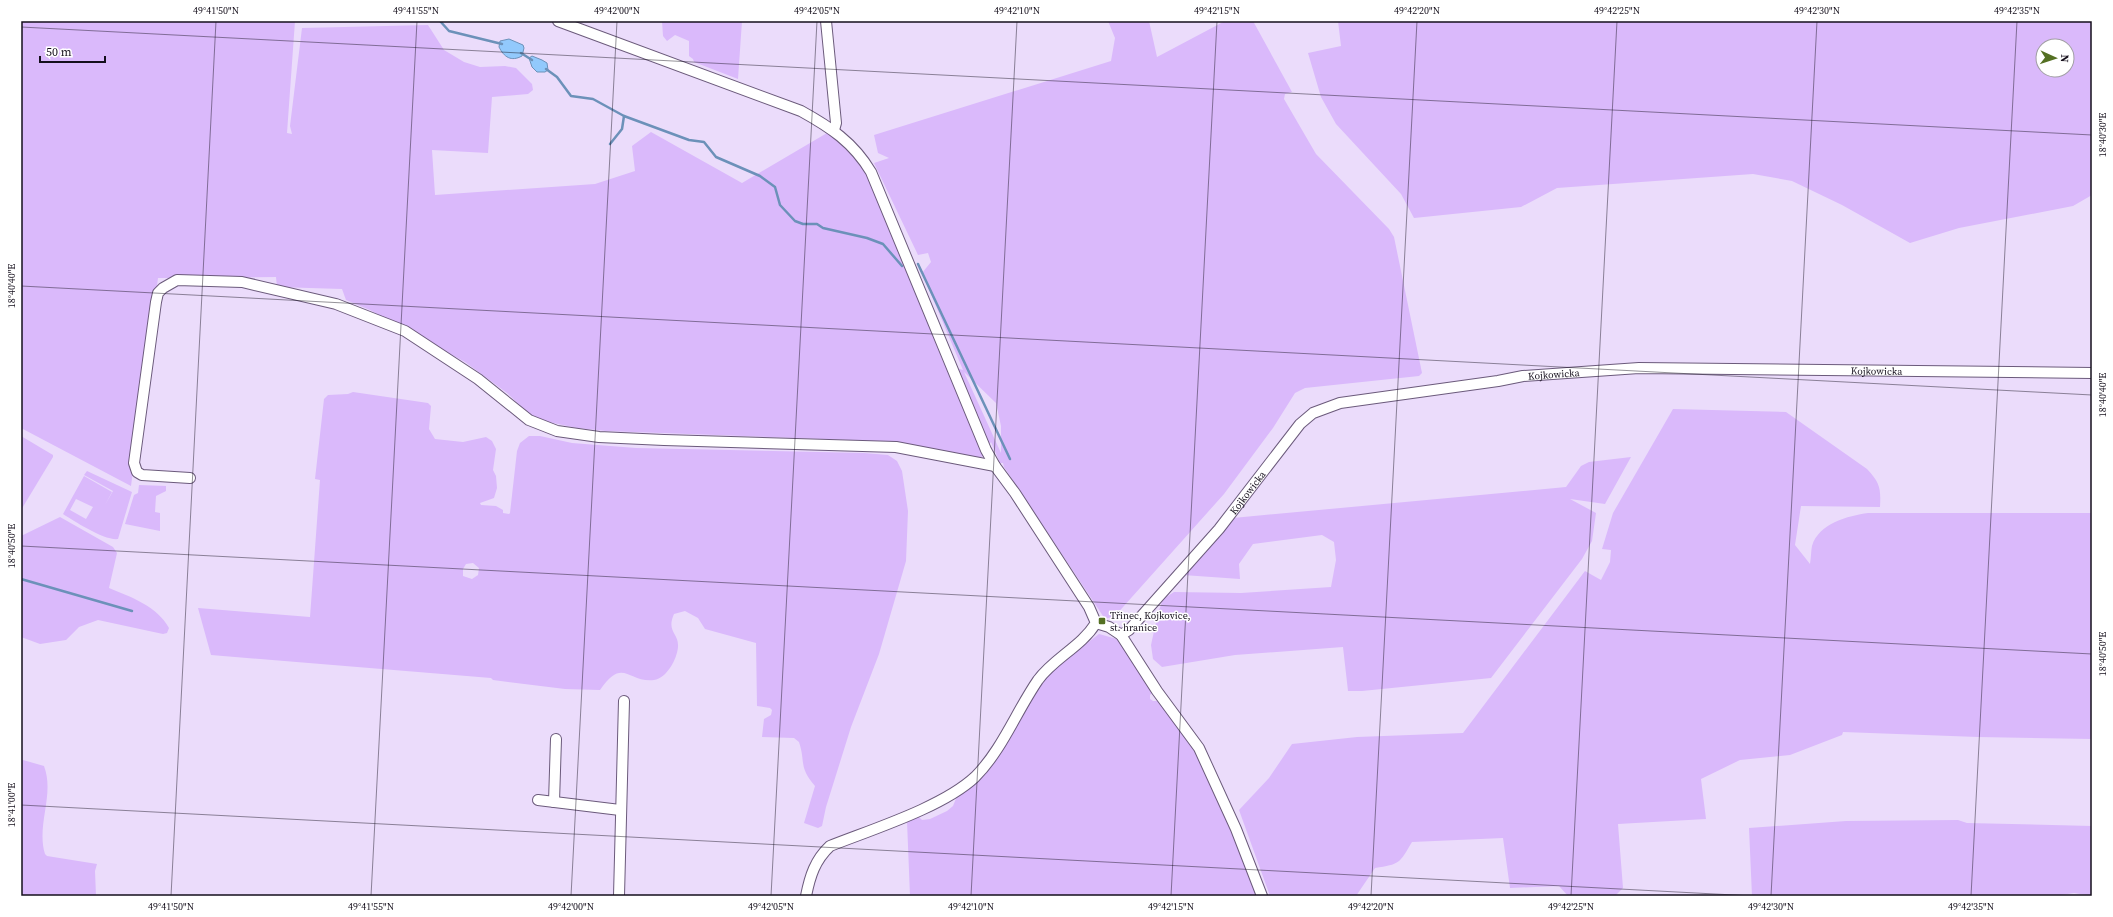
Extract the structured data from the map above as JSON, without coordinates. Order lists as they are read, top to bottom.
{
  "streets": {
    "street": ["Kojkowicka"]
  },
  "places": {
    "transit": ["Třinec, Kojkovice, st. hranice"]
  },
  "scale_bar": "50 m",
  "north": "right",
  "coordinates": [
    "49°41'50\"N",
    "49°41'55\"N",
    "49°42'00\"N",
    "49°42'05\"N",
    "49°42'10\"N",
    "49°42'15\"N",
    "49°42'20\"N",
    "49°42'25\"N",
    "49°42'30\"N",
    "49°42'35\"N",
    "18°40'30\"E",
    "18°40'40\"E",
    "18°40'50\"E",
    "18°41'00\"E"
  ]
}
